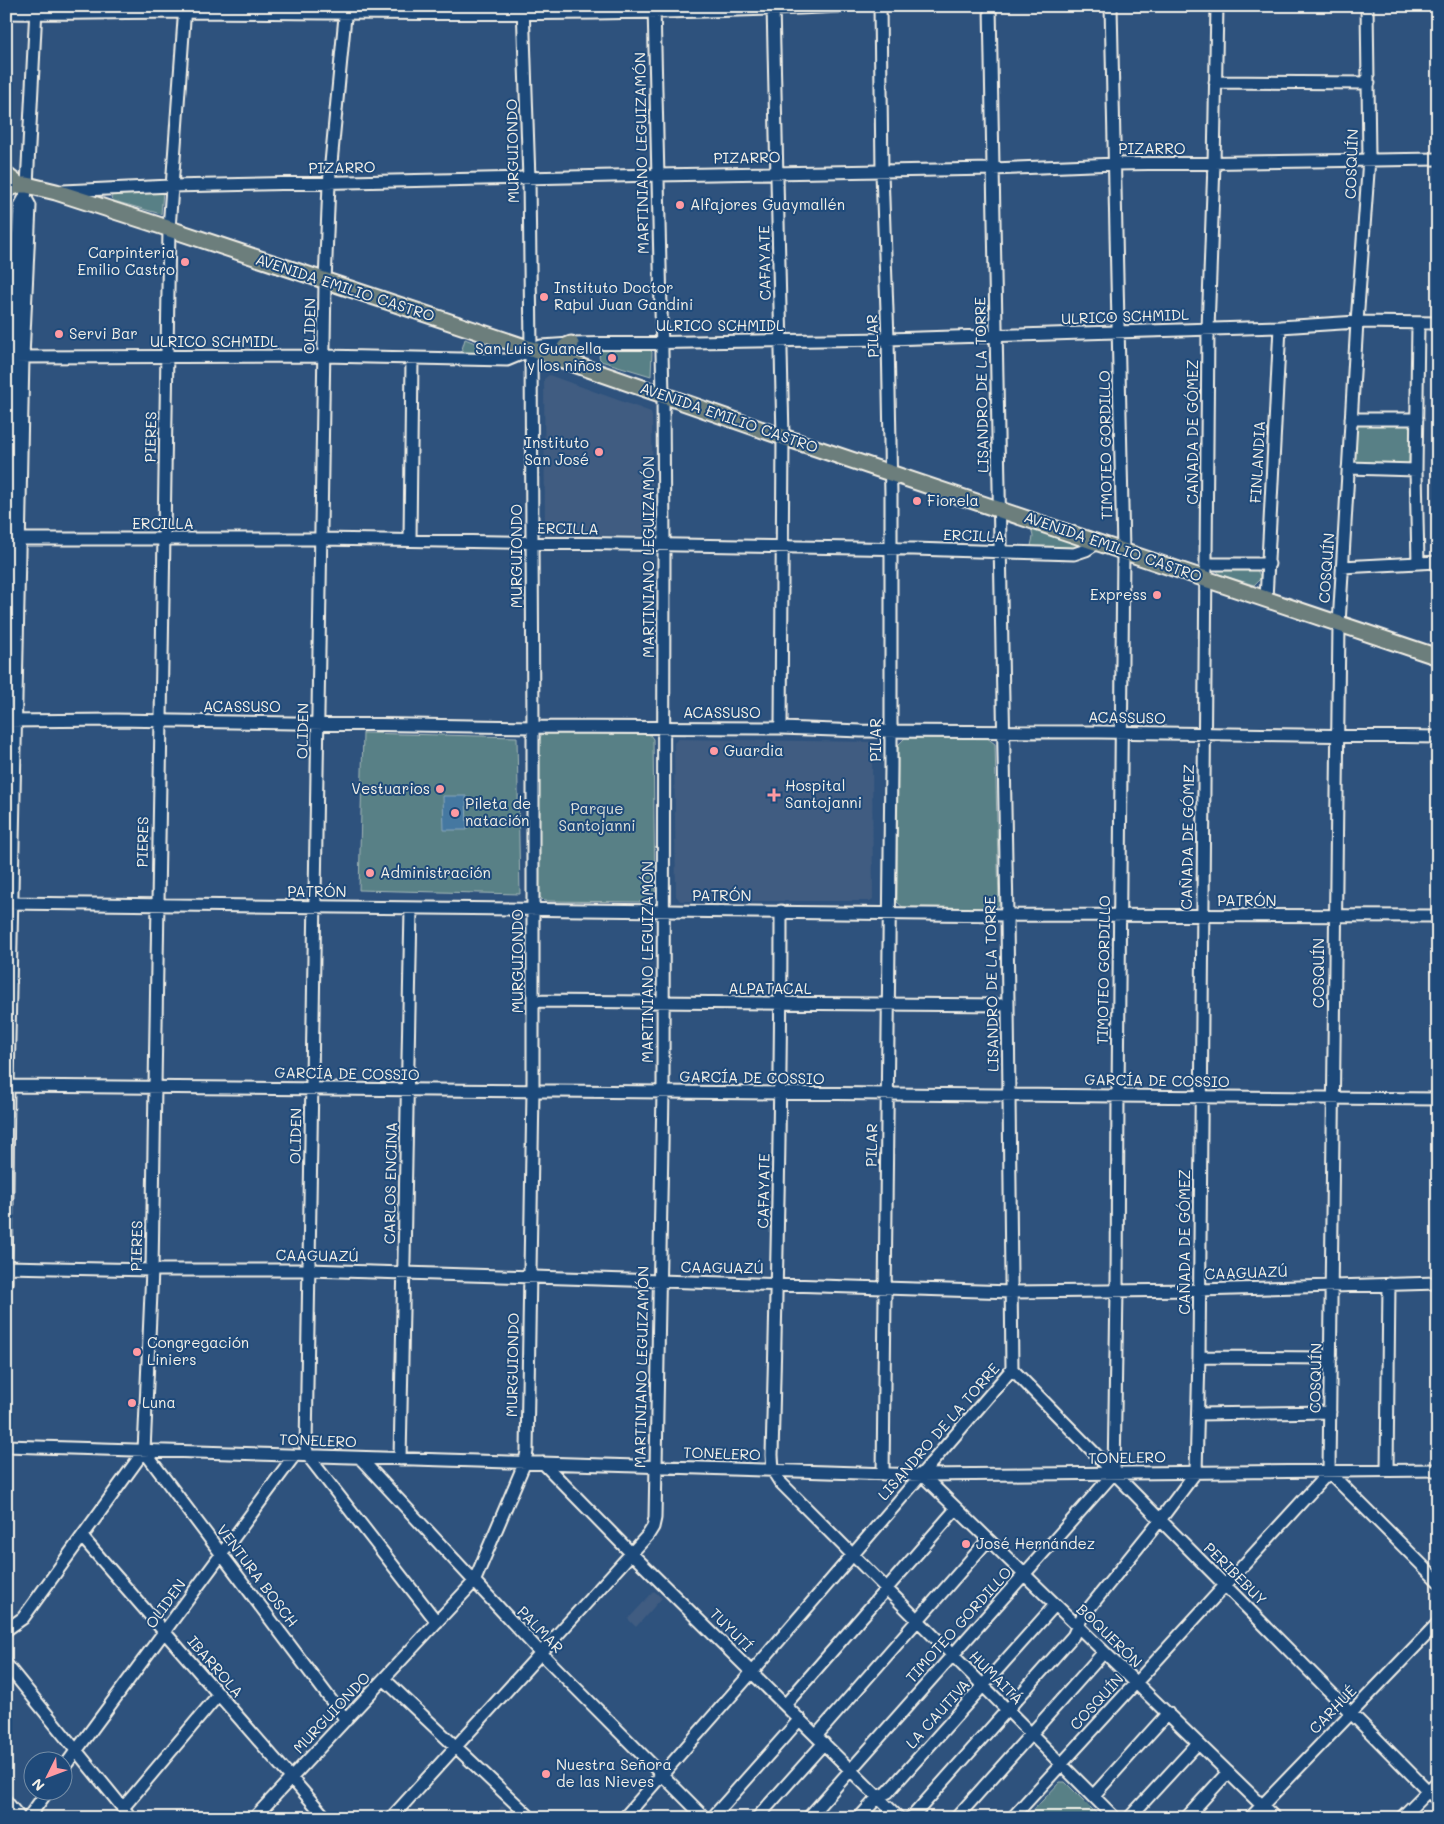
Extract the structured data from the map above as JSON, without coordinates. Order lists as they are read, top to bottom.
{
  "streets": {
    "main road": ["AVENIDA EMILIO CASTRO"],
    "street": [
      "PIZARRO",
      "MURGUIONDO",
      "MARTINIANO LEGUIZAMÓN",
      "COSQUÍN",
      "CAFAYATE",
      "ULRICO SCHMIDL",
      "OLIDEN",
      "PILAR",
      "LISANDRO DE LA TORRE",
      "CAÑADA DE GÓMEZ",
      "PIERES",
      "TIMOTEO GORDILLO",
      "FINLANDIA",
      "ERCILLA",
      "ACASSUSO",
      "PATRÓN",
      "ALPATACAL",
      "GARCÍA DE COSSIO",
      "CARLOS ENCINA",
      "CAAGUAZÚ",
      "TONELERO",
      "PERIBEBUY",
      "VENTURA BOSCH",
      "PALMAR",
      "TUYUTÍ",
      "BOQUERÓN",
      "IBARROLA",
      "HUMAITÁ",
      "CARHUÉ",
      "LA CAUTIVA"
    ]
  },
  "crossings": [
    ["PIZARRO", "MURGUIONDO"],
    ["PIZARRO", "MARTINIANO LEGUIZAMÓN"],
    ["PIZARRO", "COSQUÍN"],
    ["PIZARRO", "CAFAYATE"],
    ["PIZARRO", "AVENIDA EMILIO CASTRO"],
    ["PIZARRO", "OLIDEN"],
    ["PIZARRO", "PILAR"],
    ["PIZARRO", "LISANDRO DE LA TORRE"],
    ["PIZARRO", "CAÑADA DE GÓMEZ"],
    ["PIZARRO", "PIERES"],
    ["PIZARRO", "TIMOTEO GORDILLO"],
    ["MURGUIONDO", "AVENIDA EMILIO CASTRO"],
    ["MURGUIONDO", "ULRICO SCHMIDL"],
    ["MURGUIONDO", "ERCILLA"],
    ["MURGUIONDO", "ACASSUSO"],
    ["MURGUIONDO", "PATRÓN"],
    ["MURGUIONDO", "ALPATACAL"],
    ["MURGUIONDO", "GARCÍA DE COSSIO"],
    ["MURGUIONDO", "CAAGUAZÚ"],
    ["MURGUIONDO", "TONELERO"],
    ["MURGUIONDO", "VENTURA BOSCH"],
    ["MURGUIONDO", "PALMAR"],
    ["MURGUIONDO", "IBARROLA"],
    ["MARTINIANO LEGUIZAMÓN", "AVENIDA EMILIO CASTRO"],
    ["MARTINIANO LEGUIZAMÓN", "ULRICO SCHMIDL"],
    ["MARTINIANO LEGUIZAMÓN", "ERCILLA"],
    ["MARTINIANO LEGUIZAMÓN", "ACASSUSO"],
    ["MARTINIANO LEGUIZAMÓN", "PATRÓN"],
    ["MARTINIANO LEGUIZAMÓN", "ALPATACAL"],
    ["MARTINIANO LEGUIZAMÓN", "GARCÍA DE COSSIO"],
    ["MARTINIANO LEGUIZAMÓN", "CAAGUAZÚ"],
    ["MARTINIANO LEGUIZAMÓN", "TONELERO"],
    ["MARTINIANO LEGUIZAMÓN", "PALMAR"],
    ["MARTINIANO LEGUIZAMÓN", "TUYUTÍ"],
    ["COSQUÍN", "AVENIDA EMILIO CASTRO"],
    ["COSQUÍN", "ULRICO SCHMIDL"],
    ["COSQUÍN", "ACASSUSO"],
    ["COSQUÍN", "PATRÓN"],
    ["COSQUÍN", "GARCÍA DE COSSIO"],
    ["COSQUÍN", "CAAGUAZÚ"],
    ["COSQUÍN", "TONELERO"],
    ["COSQUÍN", "PERIBEBUY"],
    ["COSQUÍN", "BOQUERÓN"],
    ["COSQUÍN", "HUMAITÁ"],
    ["CAFAYATE", "AVENIDA EMILIO CASTRO"],
    ["CAFAYATE", "ULRICO SCHMIDL"],
    ["CAFAYATE", "ERCILLA"],
    ["CAFAYATE", "ACASSUSO"],
    ["CAFAYATE", "PATRÓN"],
    ["CAFAYATE", "ALPATACAL"],
    ["CAFAYATE", "GARCÍA DE COSSIO"],
    ["CAFAYATE", "CAAGUAZÚ"],
    ["CAFAYATE", "TONELERO"],
    ["CAFAYATE", "HUMAITÁ"],
    ["AVENIDA EMILIO CASTRO", "ULRICO SCHMIDL"],
    ["AVENIDA EMILIO CASTRO", "OLIDEN"],
    ["AVENIDA EMILIO CASTRO", "PILAR"],
    ["AVENIDA EMILIO CASTRO", "LISANDRO DE LA TORRE"],
    ["AVENIDA EMILIO CASTRO", "CAÑADA DE GÓMEZ"],
    ["AVENIDA EMILIO CASTRO", "PIERES"],
    ["AVENIDA EMILIO CASTRO", "TIMOTEO GORDILLO"],
    ["AVENIDA EMILIO CASTRO", "FINLANDIA"],
    ["AVENIDA EMILIO CASTRO", "ERCILLA"],
    ["ULRICO SCHMIDL", "OLIDEN"],
    ["ULRICO SCHMIDL", "PILAR"],
    ["ULRICO SCHMIDL", "LISANDRO DE LA TORRE"],
    ["ULRICO SCHMIDL", "CAÑADA DE GÓMEZ"],
    ["ULRICO SCHMIDL", "PIERES"],
    ["ULRICO SCHMIDL", "TIMOTEO GORDILLO"],
    ["ULRICO SCHMIDL", "FINLANDIA"],
    ["OLIDEN", "ERCILLA"],
    ["OLIDEN", "ACASSUSO"],
    ["OLIDEN", "PATRÓN"],
    ["OLIDEN", "GARCÍA DE COSSIO"],
    ["OLIDEN", "CAAGUAZÚ"],
    ["OLIDEN", "TONELERO"],
    ["OLIDEN", "VENTURA BOSCH"],
    ["OLIDEN", "IBARROLA"],
    ["PILAR", "ERCILLA"],
    ["PILAR", "ACASSUSO"],
    ["PILAR", "PATRÓN"],
    ["PILAR", "ALPATACAL"],
    ["PILAR", "GARCÍA DE COSSIO"],
    ["PILAR", "CAAGUAZÚ"],
    ["PILAR", "TONELERO"],
    ["LISANDRO DE LA TORRE", "ERCILLA"],
    ["LISANDRO DE LA TORRE", "ACASSUSO"],
    ["LISANDRO DE LA TORRE", "PATRÓN"],
    ["LISANDRO DE LA TORRE", "ALPATACAL"],
    ["LISANDRO DE LA TORRE", "GARCÍA DE COSSIO"],
    ["LISANDRO DE LA TORRE", "CAAGUAZÚ"],
    ["LISANDRO DE LA TORRE", "TONELERO"],
    ["LISANDRO DE LA TORRE", "PERIBEBUY"],
    ["LISANDRO DE LA TORRE", "PALMAR"],
    ["LISANDRO DE LA TORRE", "TUYUTÍ"],
    ["LISANDRO DE LA TORRE", "BOQUERÓN"],
    ["LISANDRO DE LA TORRE", "HUMAITÁ"],
    ["CAÑADA DE GÓMEZ", "ACASSUSO"],
    ["CAÑADA DE GÓMEZ", "PATRÓN"],
    ["CAÑADA DE GÓMEZ", "GARCÍA DE COSSIO"],
    ["CAÑADA DE GÓMEZ", "CAAGUAZÚ"],
    ["CAÑADA DE GÓMEZ", "TONELERO"],
    ["PIERES", "ERCILLA"],
    ["PIERES", "ACASSUSO"],
    ["PIERES", "PATRÓN"],
    ["PIERES", "GARCÍA DE COSSIO"],
    ["PIERES", "CAAGUAZÚ"],
    ["PIERES", "TONELERO"],
    ["PIERES", "VENTURA BOSCH"],
    ["TIMOTEO GORDILLO", "ACASSUSO"],
    ["TIMOTEO GORDILLO", "PATRÓN"],
    ["TIMOTEO GORDILLO", "GARCÍA DE COSSIO"],
    ["TIMOTEO GORDILLO", "CAAGUAZÚ"],
    ["TIMOTEO GORDILLO", "TONELERO"],
    ["TIMOTEO GORDILLO", "PERIBEBUY"],
    ["TIMOTEO GORDILLO", "TUYUTÍ"],
    ["TIMOTEO GORDILLO", "BOQUERÓN"],
    ["TIMOTEO GORDILLO", "HUMAITÁ"],
    ["PATRÓN", "CARLOS ENCINA"],
    ["GARCÍA DE COSSIO", "CARLOS ENCINA"],
    ["CARLOS ENCINA", "CAAGUAZÚ"],
    ["CARLOS ENCINA", "TONELERO"],
    ["TONELERO", "PERIBEBUY"],
    ["TONELERO", "VENTURA BOSCH"],
    ["TONELERO", "PALMAR"],
    ["TONELERO", "TUYUTÍ"],
    ["TONELERO", "BOQUERÓN"],
    ["TONELERO", "HUMAITÁ"],
    ["PERIBEBUY", "CARHUÉ"],
    ["TUYUTÍ", "LA CAUTIVA"],
    ["BOQUERÓN", "CARHUÉ"],
    ["BOQUERÓN", "LA CAUTIVA"],
    ["HUMAITÁ", "LA CAUTIVA"]
  ],
  "parks": ["Parque Santojanni"],
  "places": {
    "other": [
      "Alfajores Guaymallén",
      "Carpinteria Emilio Castro",
      "Instituto Doctor Raþul Juan Gandini",
      "Servi Bar",
      "San Luis Guanella y los niños",
      "Instituto San José",
      "Fiorela",
      "Express",
      "Guardia",
      "Vestuarios",
      "Pileta de natación",
      "Administración",
      "Congregación Liniers",
      "Luna",
      "José Hernández",
      "Nuestra Señora de las Nieves"
    ],
    "health": ["Hospital Santojanni"]
  },
  "north": "bottom left"
}
